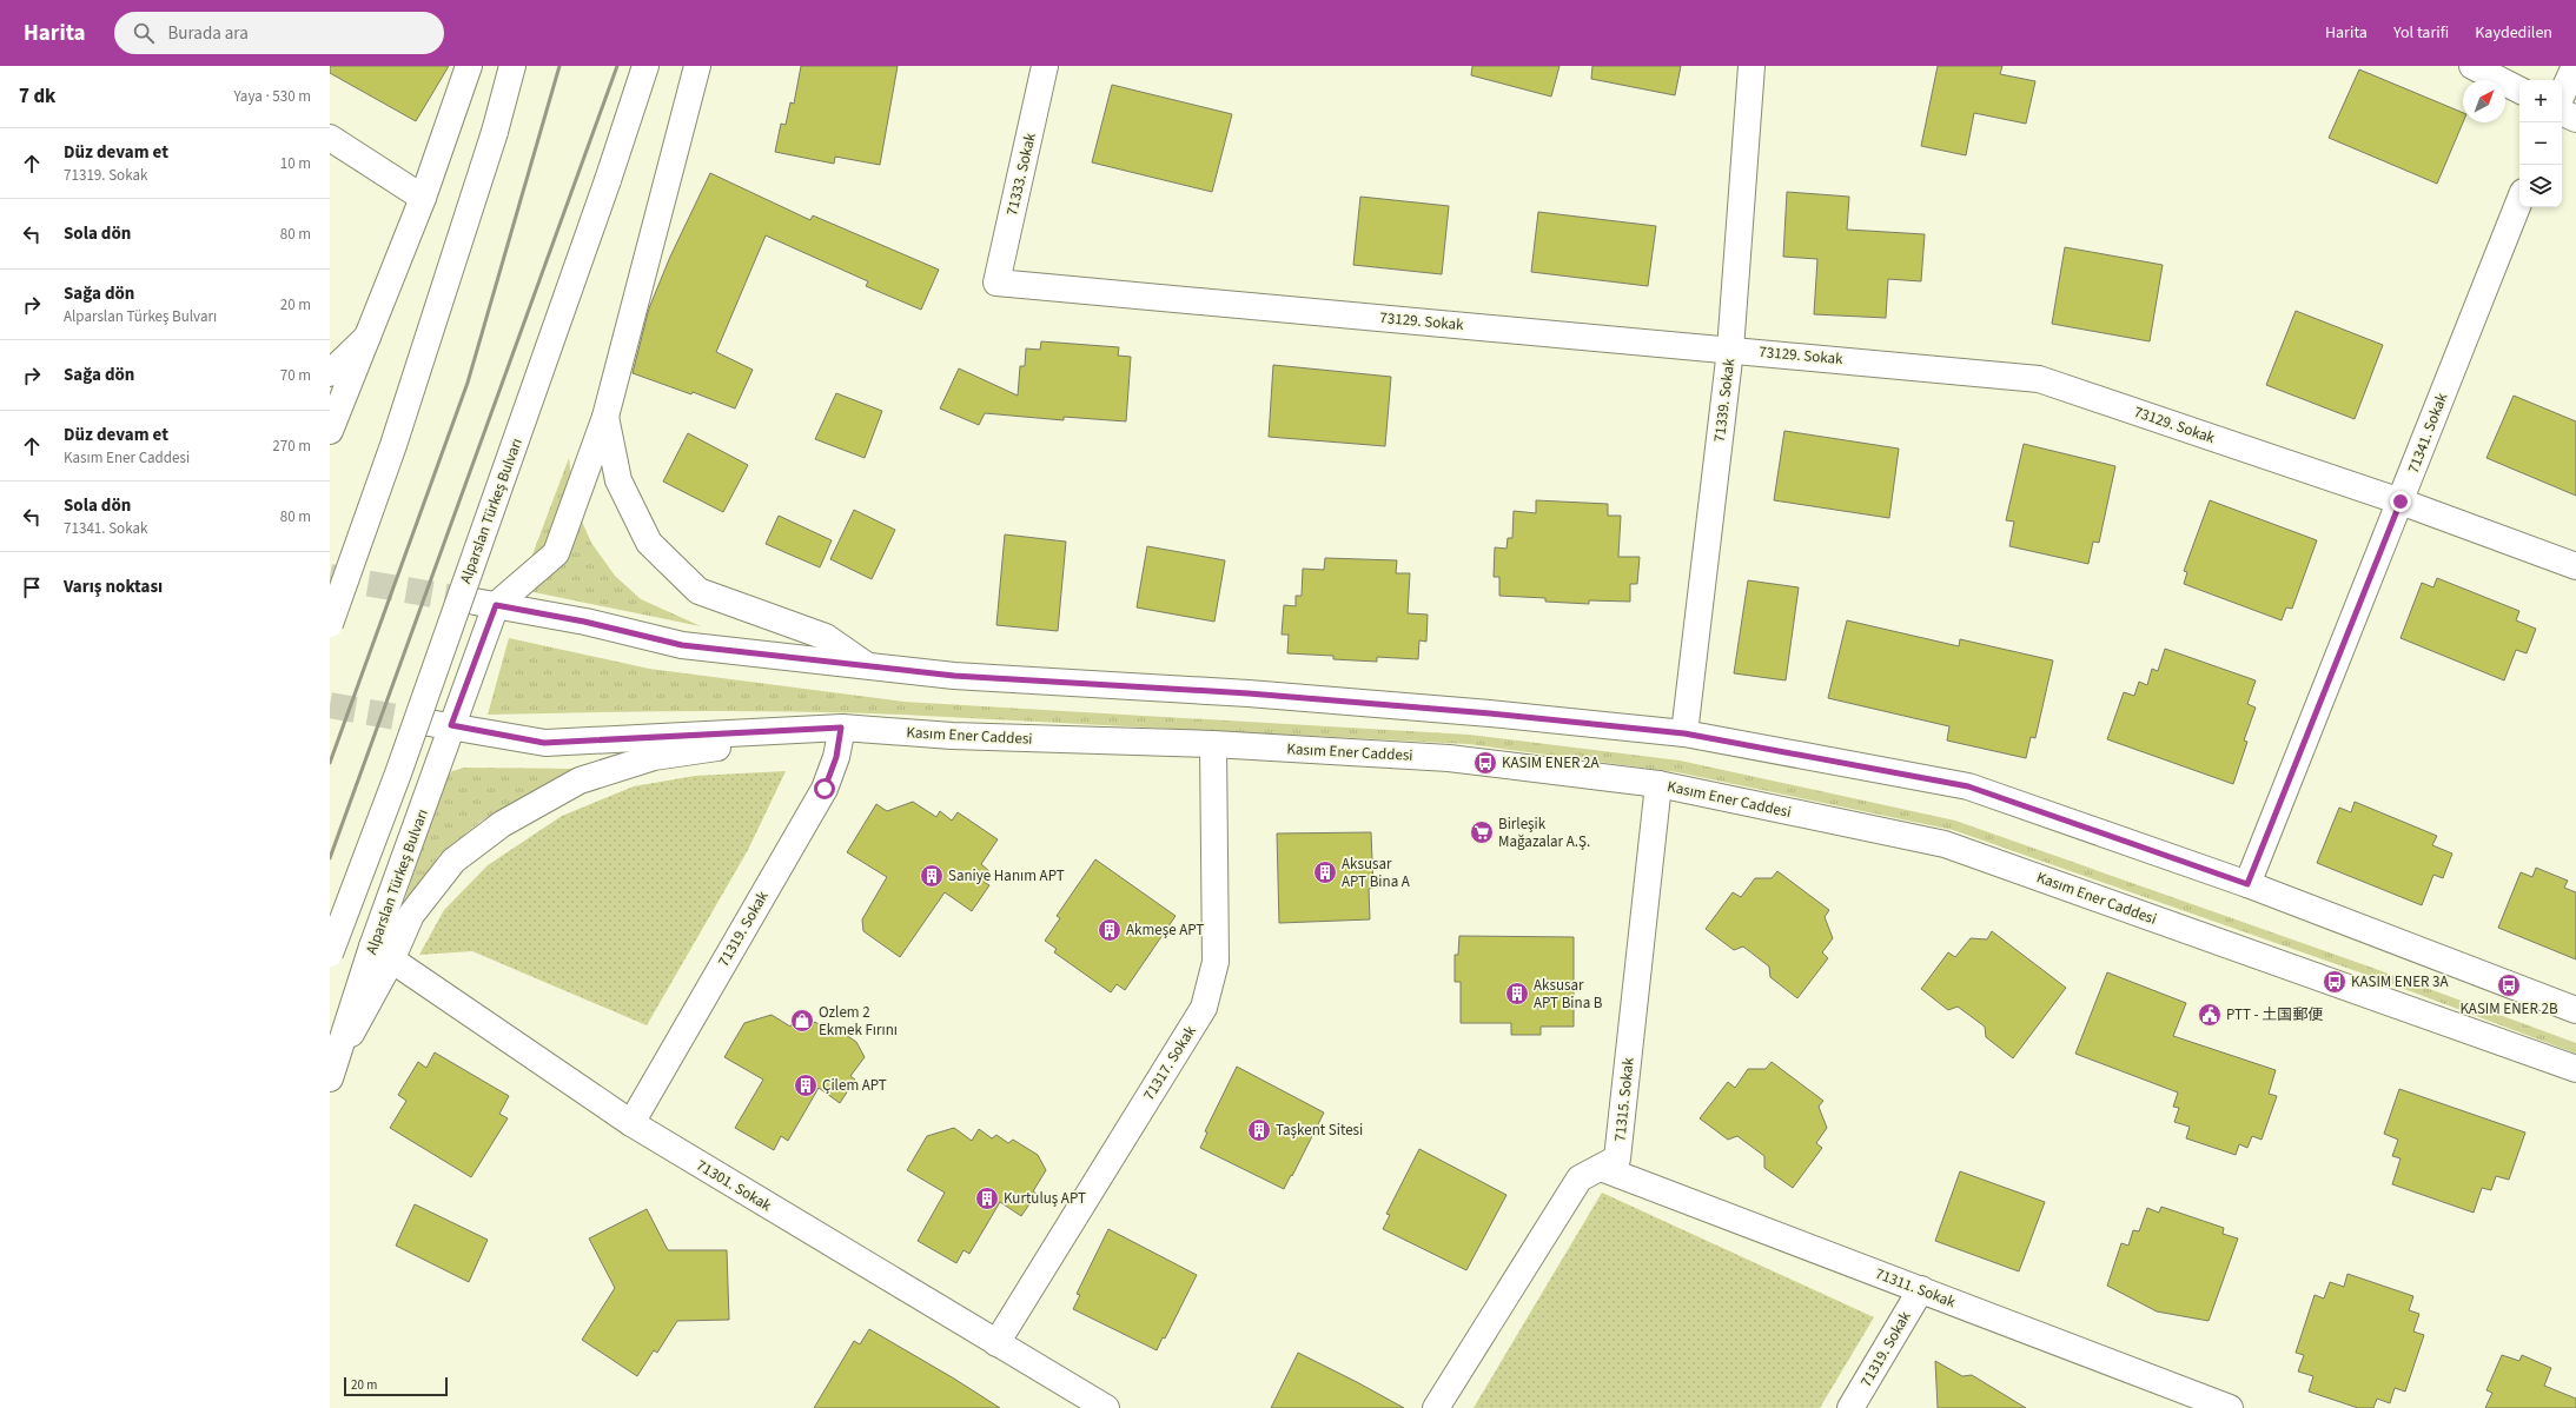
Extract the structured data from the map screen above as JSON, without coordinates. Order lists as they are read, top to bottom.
{
  "streets": {
    "main road": [
      "71333. Sokak",
      "73129. Sokak",
      "71339. Sokak",
      "71341. Sokak",
      "Alparslan Türkeş Bulvarı",
      "Kasım Ener Caddesi",
      "71319. Sokak",
      "71317. Sokak",
      "71315. Sokak",
      "71301. Sokak",
      "71311. Sokak"
    ]
  },
  "crossings": [
    ["71333. Sokak", "73129. Sokak"],
    ["73129. Sokak", "71339. Sokak"],
    ["73129. Sokak", "71341. Sokak"],
    ["Alparslan Türkeş Bulvarı", "71301. Sokak"],
    ["Kasım Ener Caddesi", "71319. Sokak"],
    ["Kasım Ener Caddesi", "71317. Sokak"],
    ["Kasım Ener Caddesi", "71315. Sokak"],
    ["71319. Sokak", "71301. Sokak"],
    ["71319. Sokak", "71311. Sokak"],
    ["71317. Sokak", "71301. Sokak"],
    ["71315. Sokak", "71311. Sokak"]
  ],
  "places": {
    "bus stop": ["KASIM ENER 2A", "KASIM ENER 3A", "KASIM ENER 2B"],
    "supermarket": ["Birleşik Mağazalar A.Ş."],
    "building": [
      "Aksusar APT Bina A",
      "Saniye Hanım APT",
      "Akmeşe APT",
      "Aksusar APT Bina B",
      "Çilem APT",
      "Taşkent Sitesi",
      "Kurtuluş APT"
    ],
    "public building": ["PTT - 土国郵便"],
    "shop": ["Ozlem 2 Ekmek Fırını"]
  },
  "scale_bar": "20 m",
  "north": "top right",
  "page": {
    "header": "Harita",
    "search": "Burada ara",
    "nav": ["Harita", "Yol tarifi", "Kaydedilen"],
    "heading": ["7 dk", "Yaya · 530 m"],
    "map_buttons": ["+", "−"],
    "list": [
      ["Düz devam et", "71319. Sokak", "10 m"],
      ["Sola dön", "80 m"],
      ["Sağa dön", "Alparslan Türkeş Bulvarı", "20 m"],
      ["Sağa dön", "70 m"],
      ["Düz devam et", "Kasım Ener Caddesi", "270 m"],
      ["Sola dön", "71341. Sokak", "80 m"],
      "Varış noktası"
    ],
    "scale": "20 m"
  }
}
